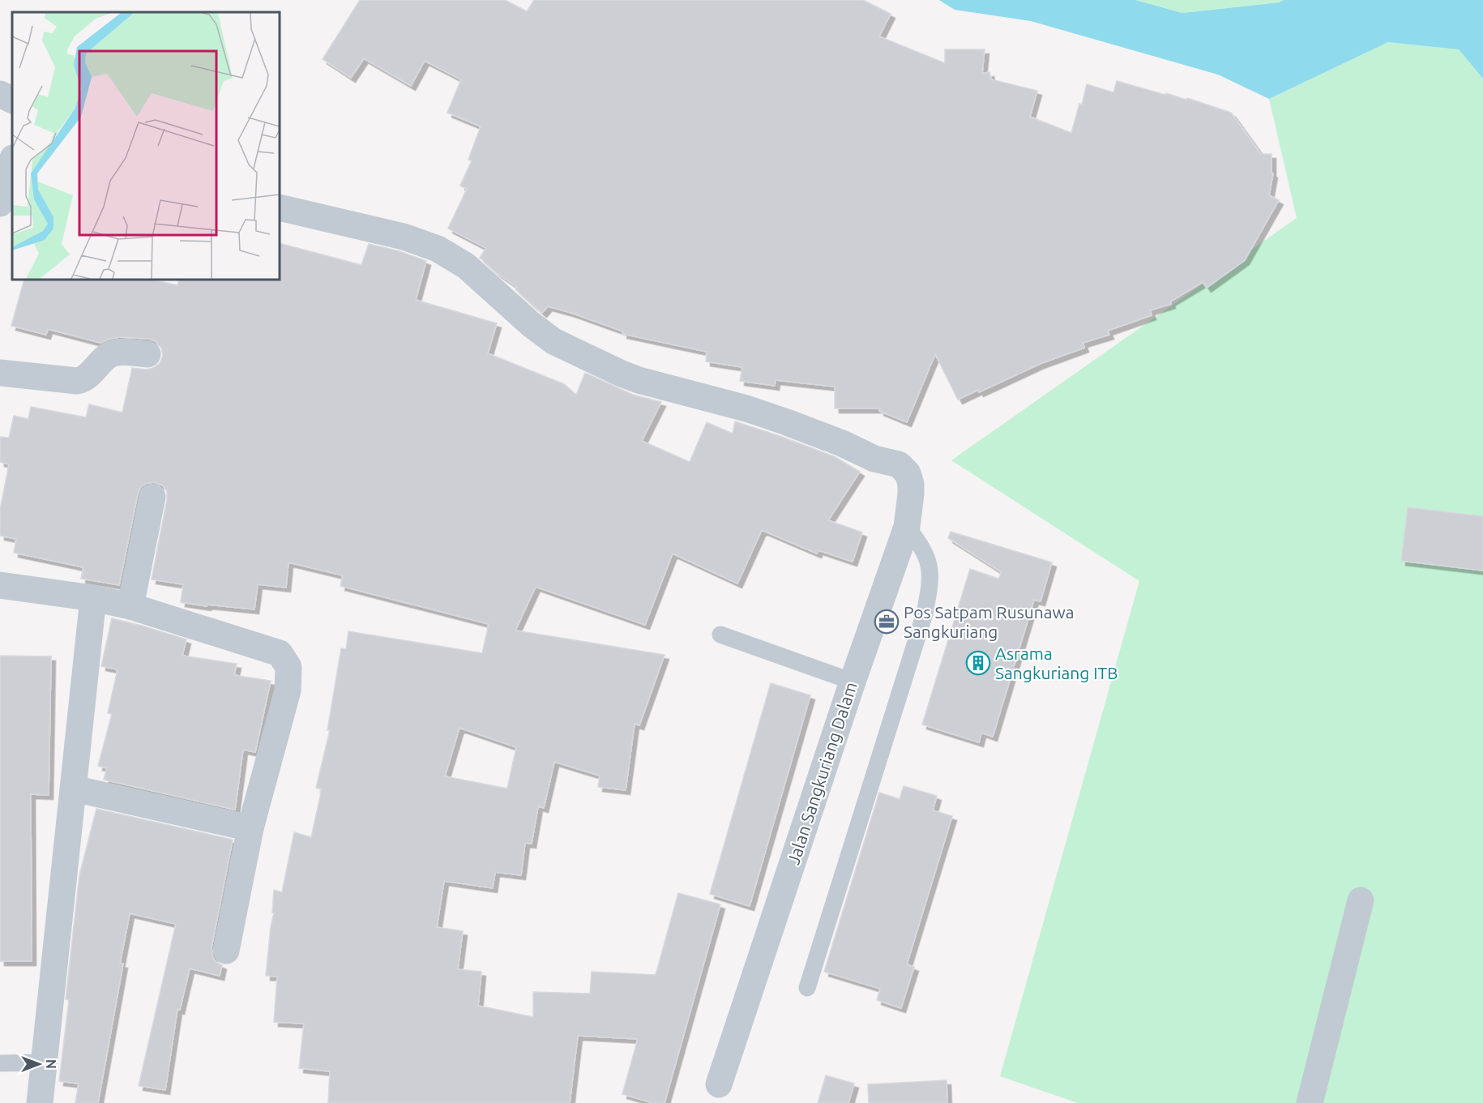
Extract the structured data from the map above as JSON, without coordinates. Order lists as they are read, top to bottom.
{
  "streets": {
    "street": ["Jalan Sangkuriang Dalam"]
  },
  "places": {
    "office": ["Pos Satpam Rusunawa Sangkuriang"],
    "building": ["Asrama Sangkuriang ITB"]
  },
  "north": "right"
}
